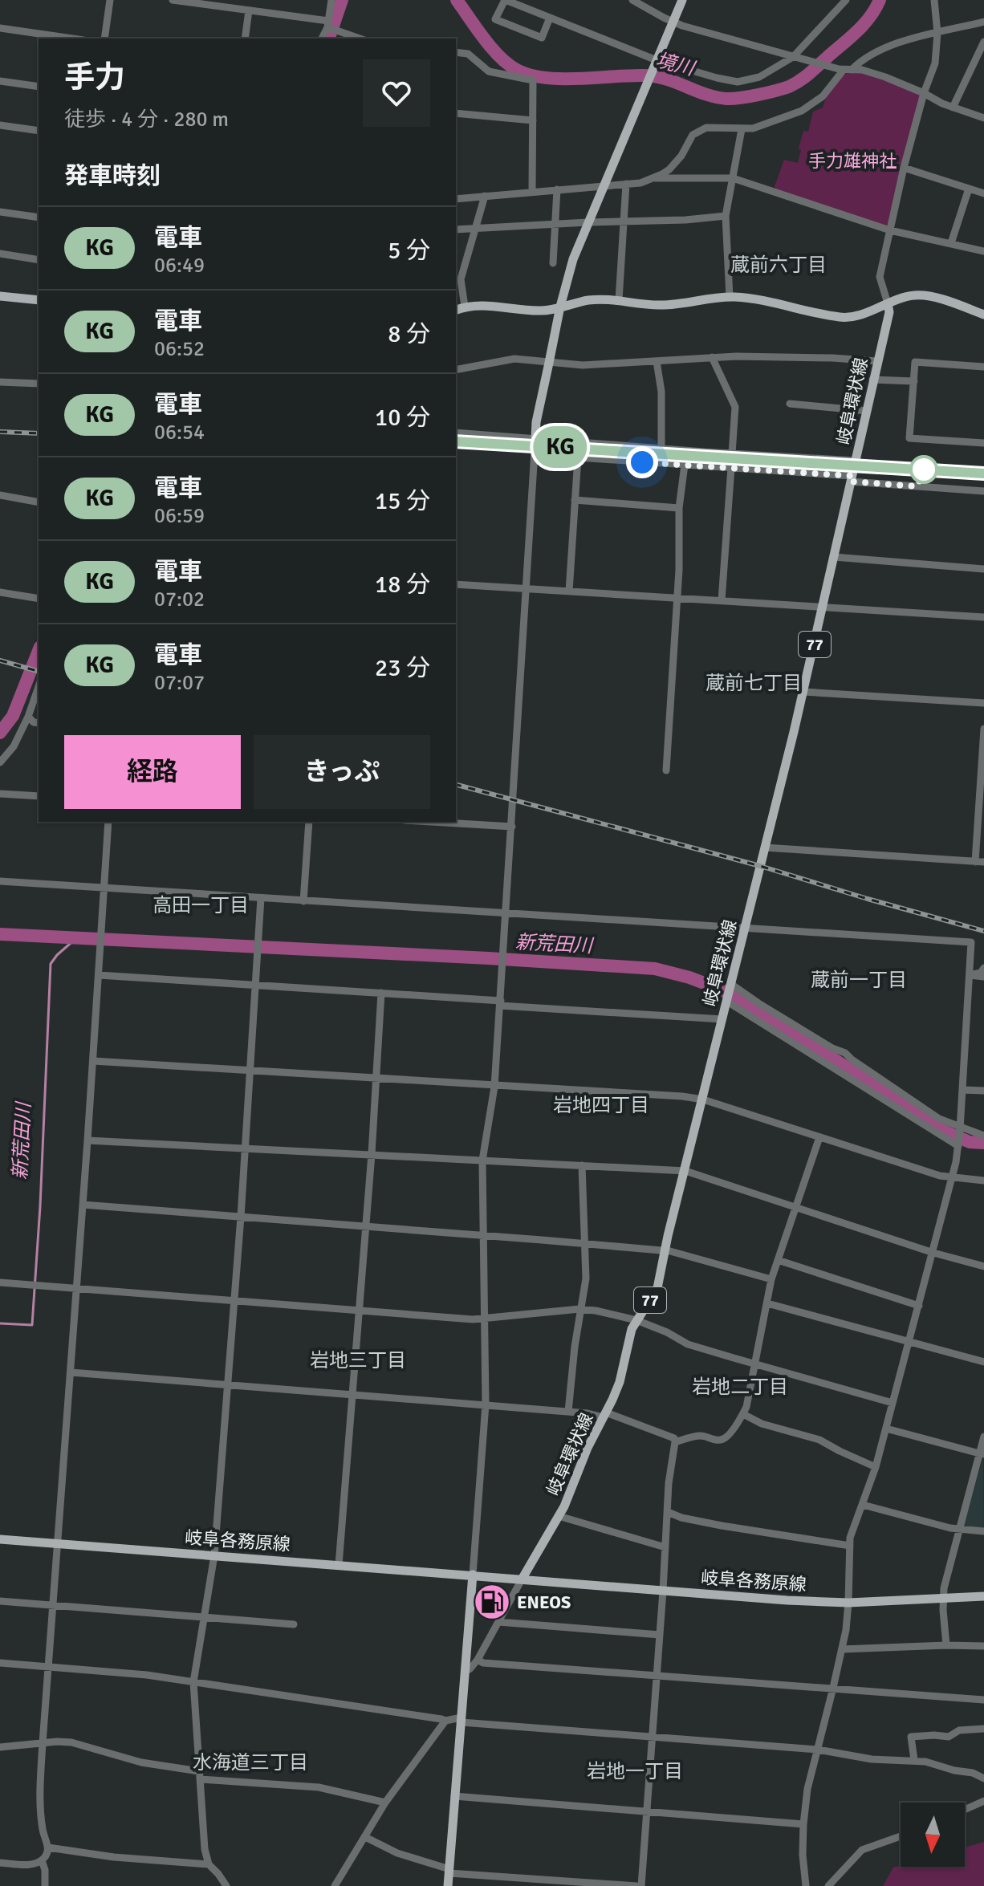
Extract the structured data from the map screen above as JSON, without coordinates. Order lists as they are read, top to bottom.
{
  "streets": {
    "main road": ["岐阜環状線", "77", "岐阜各務原線"]
  },
  "crossings": [
    ["岐阜環状線", "岐阜各務原線"]
  ],
  "districts": [
    "蔵前六丁目",
    "蔵前七丁目",
    "高田一丁目",
    "蔵前一丁目",
    "岩地四丁目",
    "岩地三丁目",
    "岩地二丁目",
    "水海道三丁目",
    "岩地一丁目"
  ],
  "water": ["境川", "新荒田川"],
  "parks": ["手力雄神社"],
  "places": {
    "fuel station": ["ENEOS"]
  },
  "north": "bottom",
  "page": {
    "on_map": "KG",
    "heading": [
      ["手力", "徒歩 · 4 分 · 280 m"],
      "発車時刻"
    ],
    "list": [
      {
        "mark": "KG",
        "name": "電車",
        "note": "06:49",
        "value": "5 分"
      },
      {
        "mark": "KG",
        "name": "電車",
        "note": "06:52",
        "value": "8 分"
      },
      {
        "mark": "KG",
        "name": "電車",
        "note": "06:54",
        "value": "10 分"
      },
      {
        "mark": "KG",
        "name": "電車",
        "note": "06:59",
        "value": "15 分"
      },
      {
        "mark": "KG",
        "name": "電車",
        "note": "07:02",
        "value": "18 分"
      },
      {
        "mark": "KG",
        "name": "電車",
        "note": "07:07",
        "value": "23 分"
      }
    ],
    "buttons": ["経路", "きっぷ"]
  }
}
